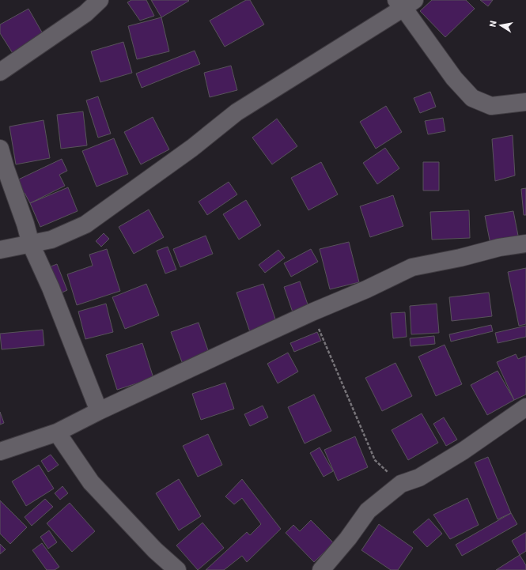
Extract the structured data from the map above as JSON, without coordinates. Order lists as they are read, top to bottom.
{
  "north": "left"
}
